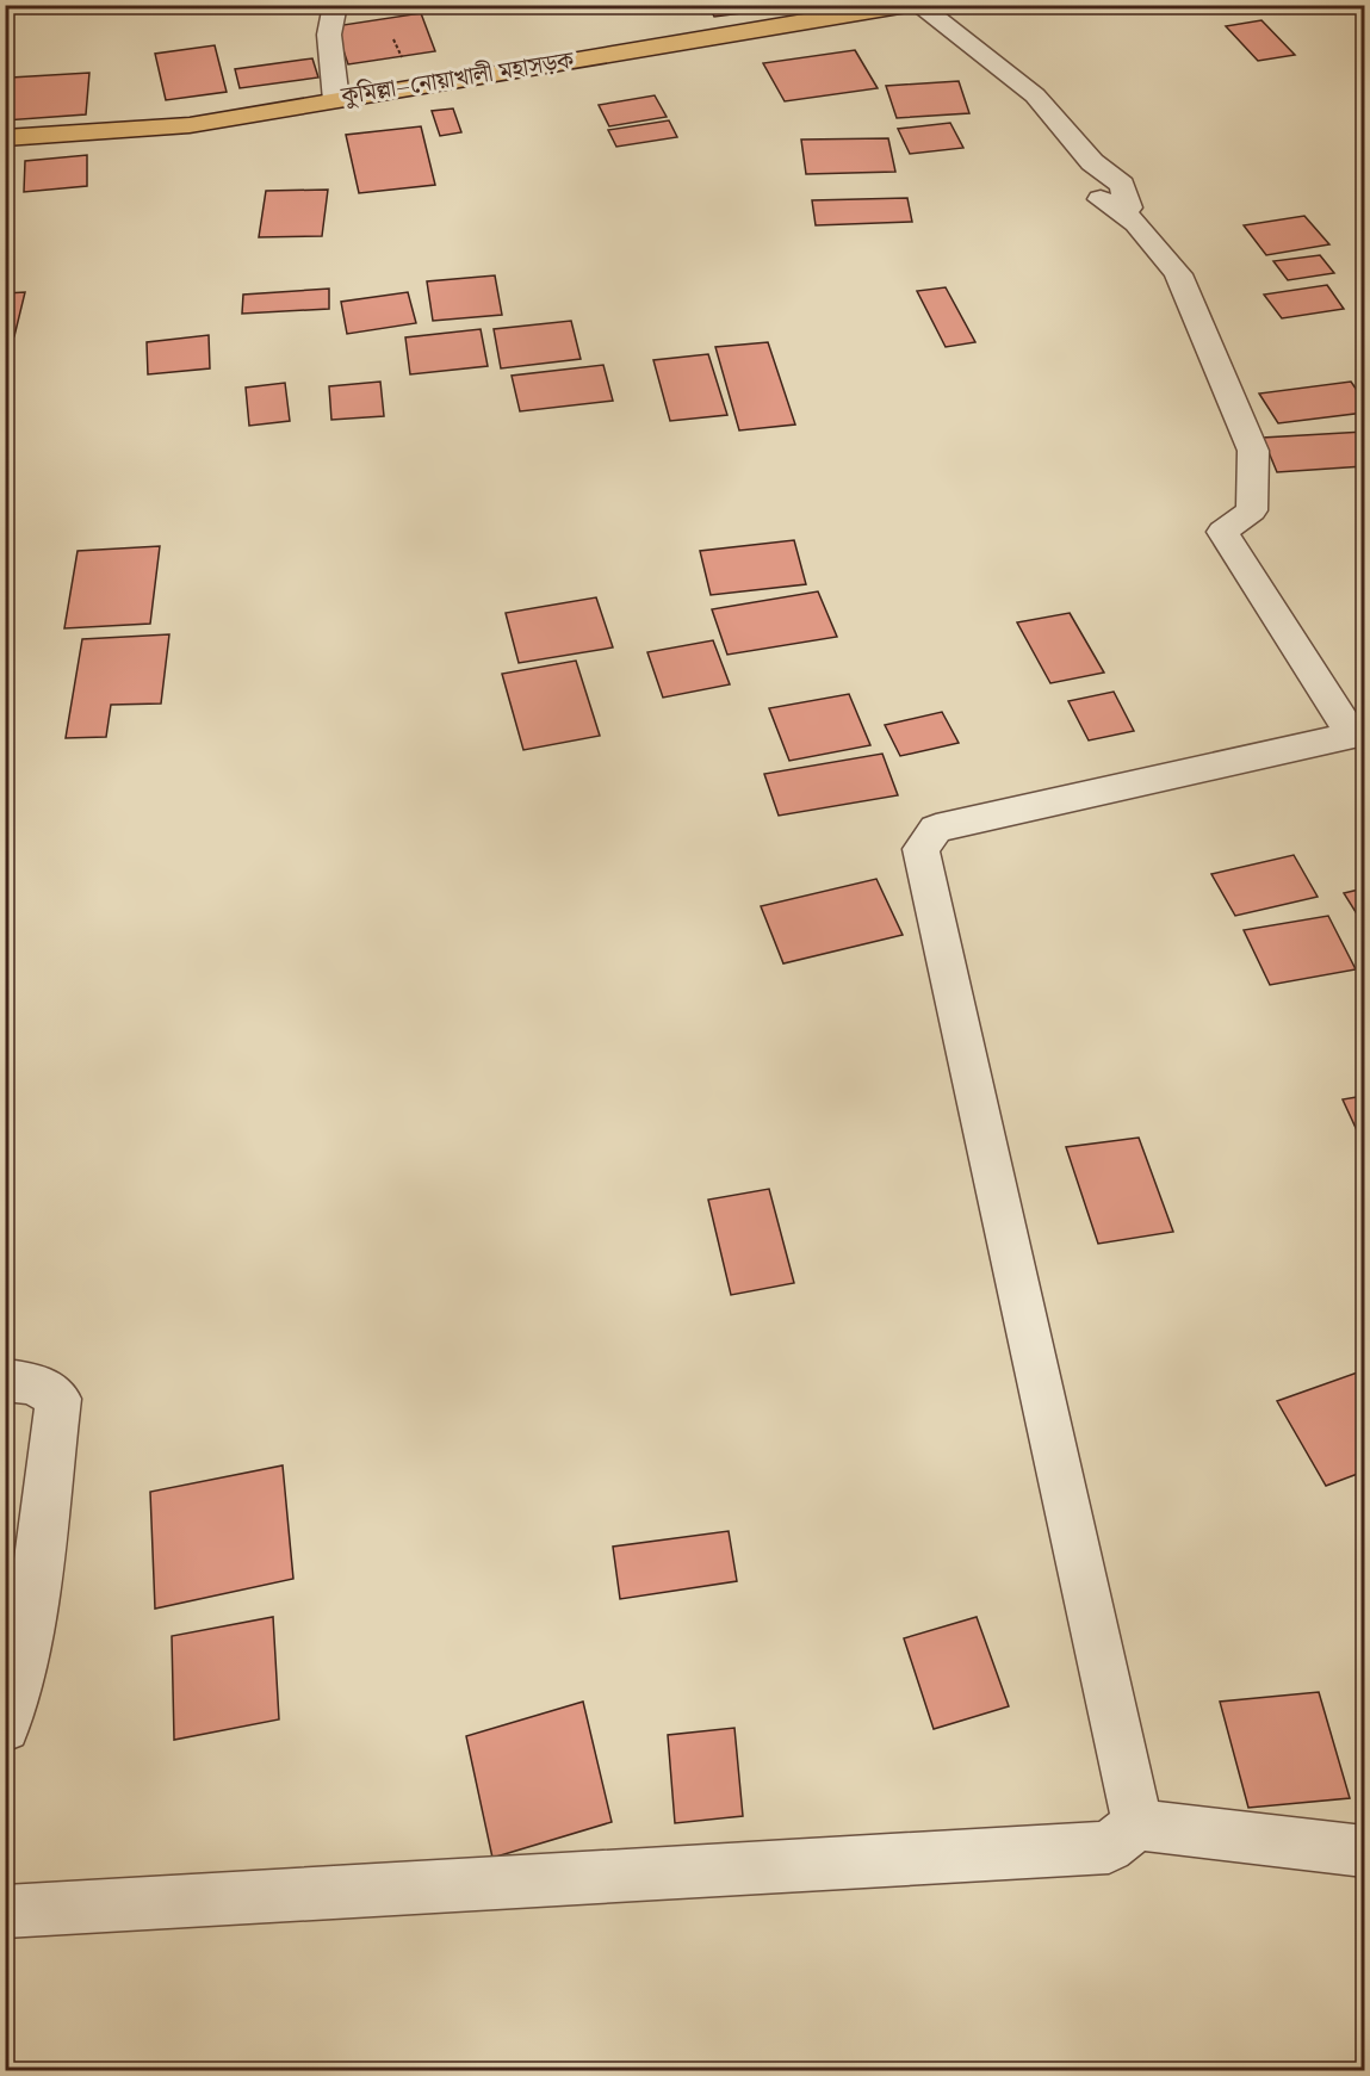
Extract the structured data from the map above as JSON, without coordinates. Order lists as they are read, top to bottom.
{
  "streets": {
    "highway": ["কুমিল্লা–নোয়াখালী মহাসড়ক"]
  }
}
